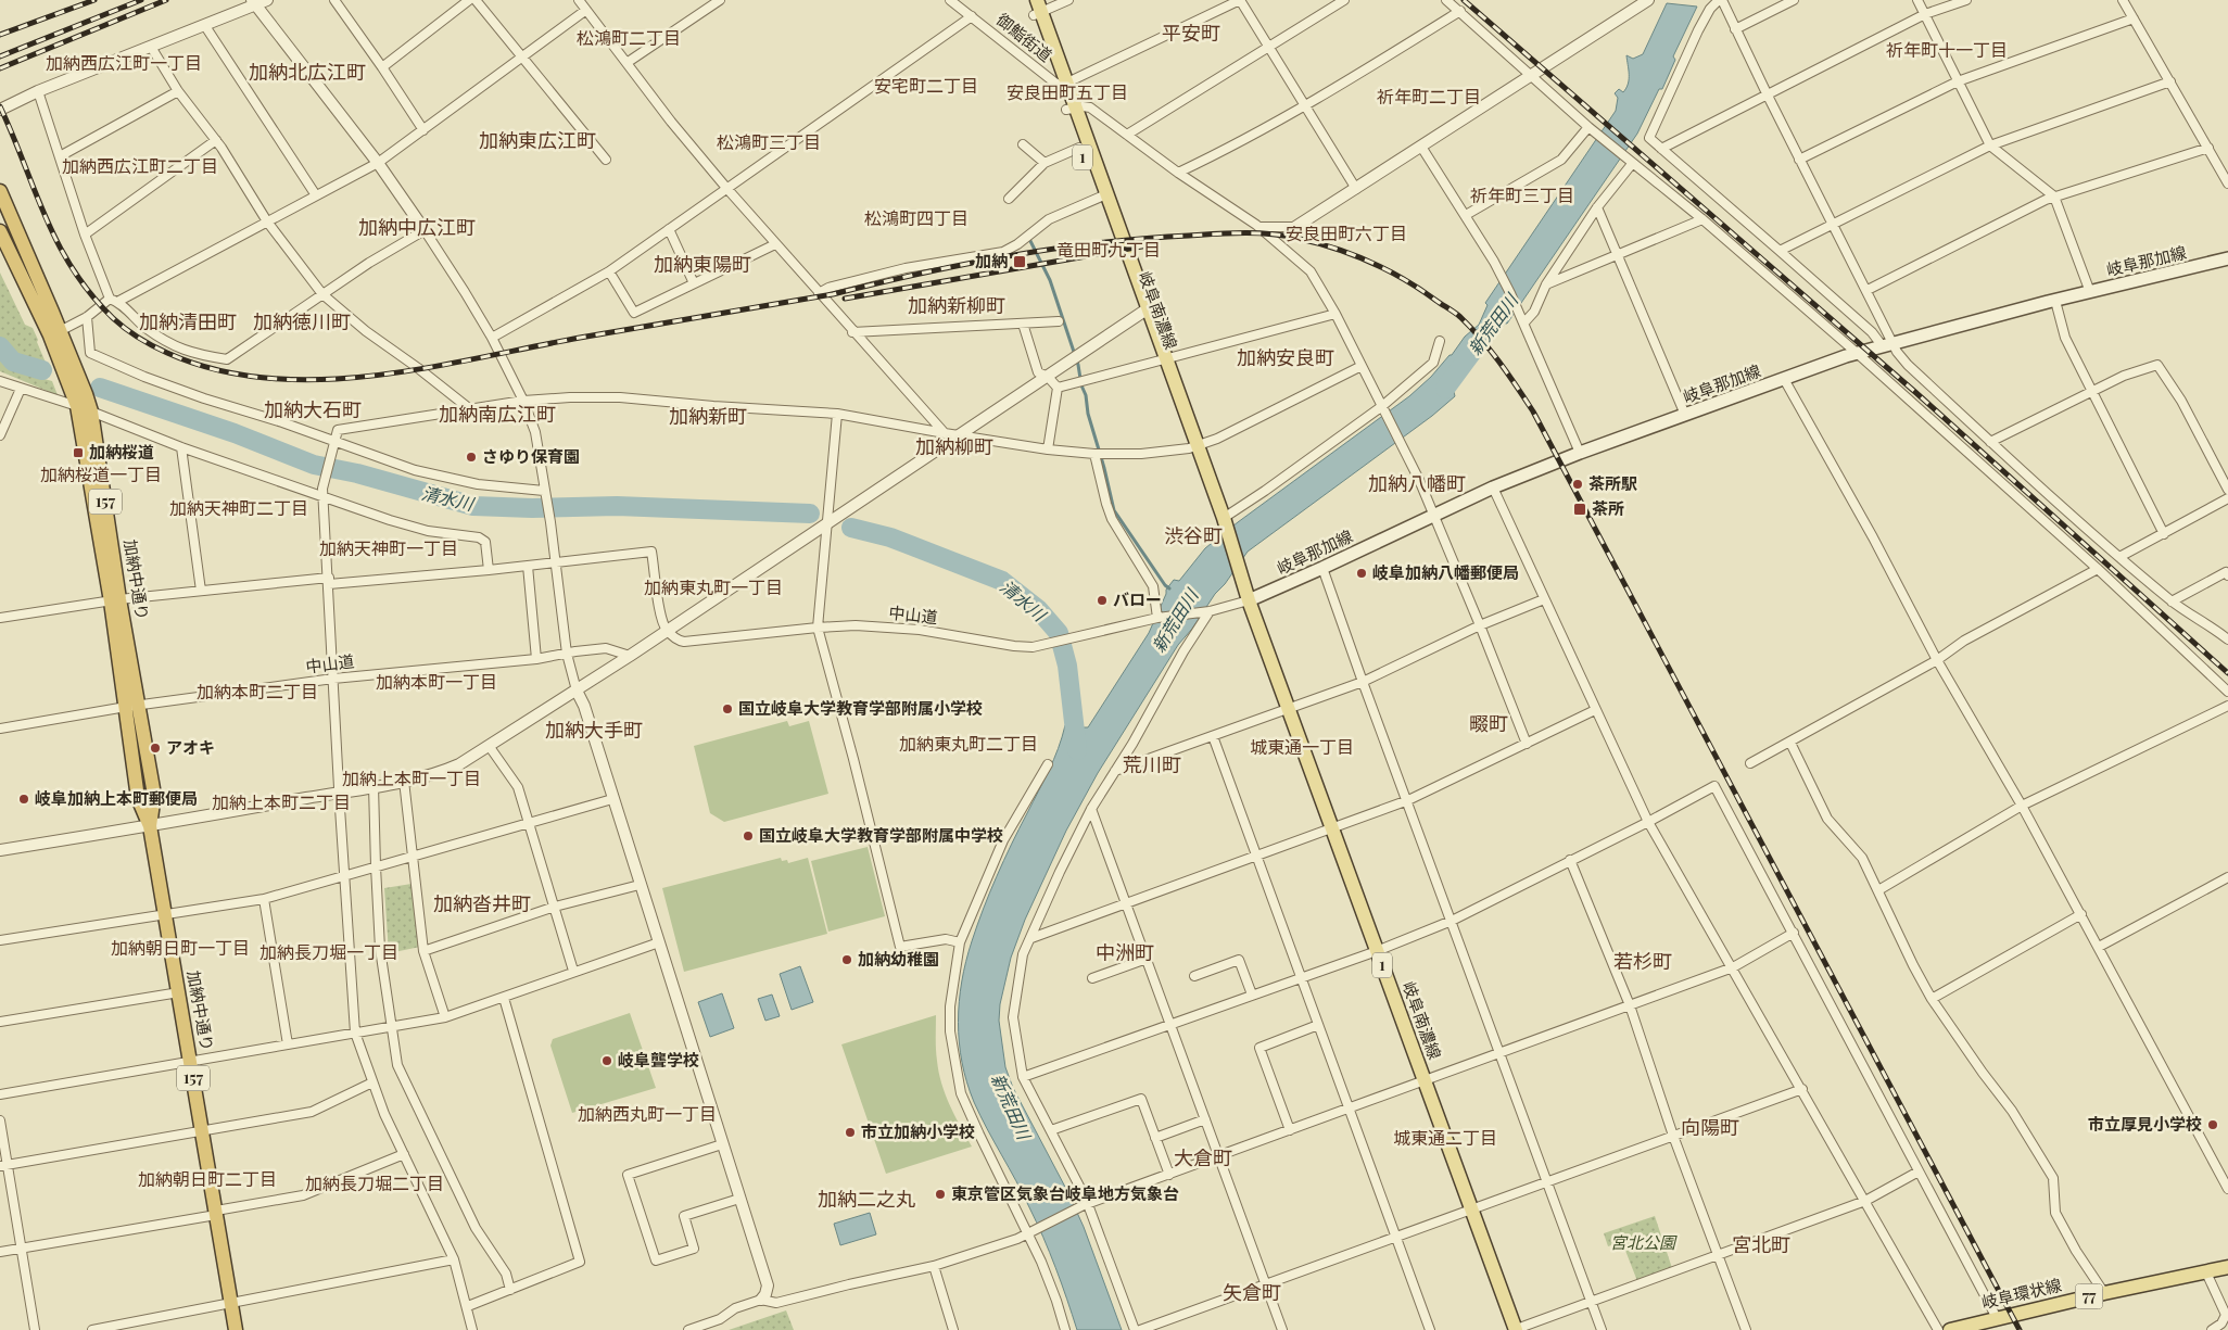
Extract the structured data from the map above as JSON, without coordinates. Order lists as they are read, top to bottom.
{
  "streets": {
    "highway": ["157", "加納中通り"],
    "main road": [
      "1",
      "岐阜那加線",
      "岐阜南濃線",
      "岐阜環状線",
      "77"
    ],
    "street": ["御鮨街道", "中山道"]
  },
  "crossings": [
    ["御鮨街道", "岐阜南濃線"],
    ["岐阜那加線", "岐阜南濃線"],
    ["岐阜那加線", "中山道"],
    ["岐阜南濃線", "中山道"],
    ["加納中通り", "中山道"]
  ],
  "districts": [
    "平安町",
    "松鴻町二丁目",
    "祈年町十一丁目",
    "加納西広江町一丁目",
    "加納北広江町",
    "安宅町二丁目",
    "安良田町五丁目",
    "祈年町二丁目",
    "加納東広江町",
    "松鴻町三丁目",
    "加納西広江町二丁目",
    "祈年町三丁目",
    "松鴻町四丁目",
    "加納中広江町",
    "安良田町六丁目",
    "竜田町九丁目",
    "加納東陽町",
    "加納新柳町",
    "加納清田町",
    "加納徳川町",
    "加納安良町",
    "加納大石町",
    "加納南広江町",
    "加納新町",
    "加納柳町",
    "加納桜道一丁目",
    "加納八幡町",
    "加納天神町二丁目",
    "渋谷町",
    "加納天神町一丁目",
    "加納東丸町一丁目",
    "加納本町一丁目",
    "加納本町二丁目",
    "畷町",
    "加納大手町",
    "加納東丸町二丁目",
    "城東通一丁目",
    "荒川町",
    "加納上本町一丁目",
    "加納上本町二丁目",
    "加納沓井町",
    "加納朝日町一丁目",
    "加納長刀堀一丁目",
    "中洲町",
    "若杉町",
    "加納西丸町一丁目",
    "向陽町",
    "城東通二丁目",
    "大倉町",
    "加納朝日町二丁目",
    "加納長刀堀二丁目",
    "加納二之丸",
    "宮北町",
    "矢倉町"
  ],
  "water": ["新荒田川", "清水川"],
  "parks": ["宮北公園"],
  "places": {
    "transit": ["加納", "加納桜道", "茶所"],
    "other": [
      "さゆり保育園",
      "茶所駅",
      "岐阜加納八幡郵便局",
      "バロー",
      "国立岐阜大学教育学部附属小学校",
      "アオキ",
      "岐阜加納上本町郵便局",
      "国立岐阜大学教育学部附属中学校",
      "加納幼稚園",
      "岐阜聾学校",
      "市立厚見小学校",
      "市立加納小学校",
      "東京管区気象台岐阜地方気象台"
    ]
  }
}
